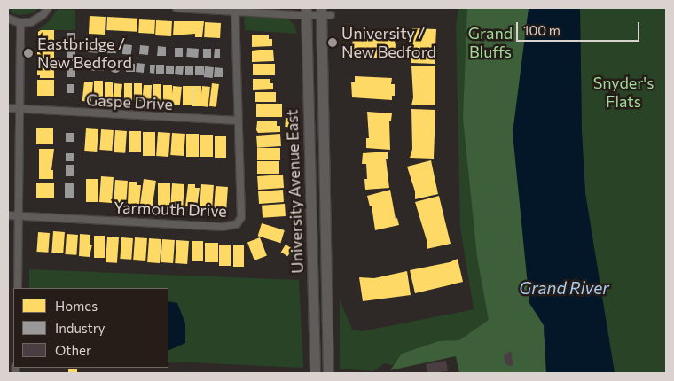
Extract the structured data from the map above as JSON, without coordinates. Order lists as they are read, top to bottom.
{
  "streets": {
    "main road": ["University Avenue East"],
    "street": ["Gaspe Drive", "Yarmouth Drive"]
  },
  "crossings": [
    ["Gaspe Drive", "Yarmouth Drive"]
  ],
  "water": ["Grand River"],
  "parks": ["Grand Bluffs", "Snyder's Flats"],
  "places": ["University / New Bedford", "Eastbridge / New Bedford"],
  "legend": ["Homes", "Industry", "Other"],
  "scale_bar": "100 m"
}
